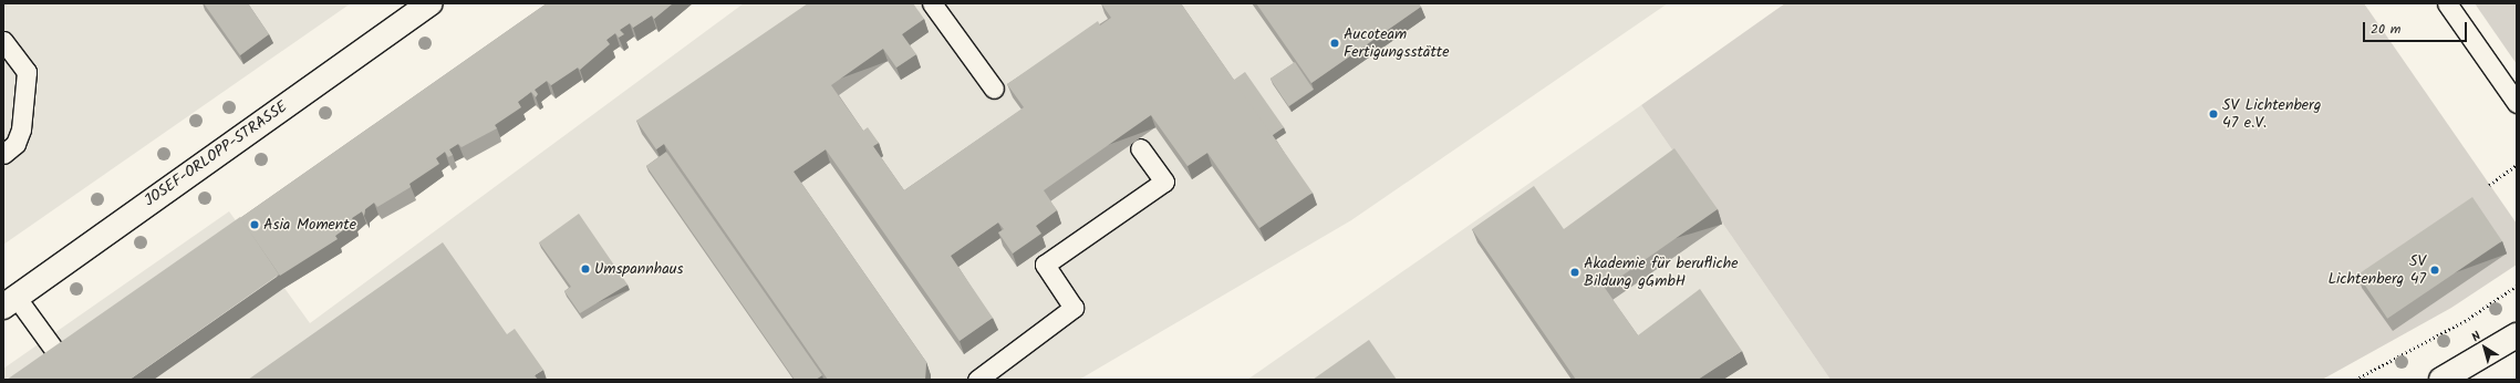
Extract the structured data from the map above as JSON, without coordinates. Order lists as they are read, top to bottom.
{
  "streets": {
    "street": ["JOSEF-ORLOPP-STRASSE"]
  },
  "places": [
    "Aucoteam Fertigungsstätte",
    "SV Lichtenberg 47 e.V.",
    "Asia Momente",
    "Umspannhaus",
    "SV Lichtenberg 47",
    "Akademie für berufliche Bildung gGmbH"
  ],
  "scale_bar": "20 m",
  "north": "top left"
}
